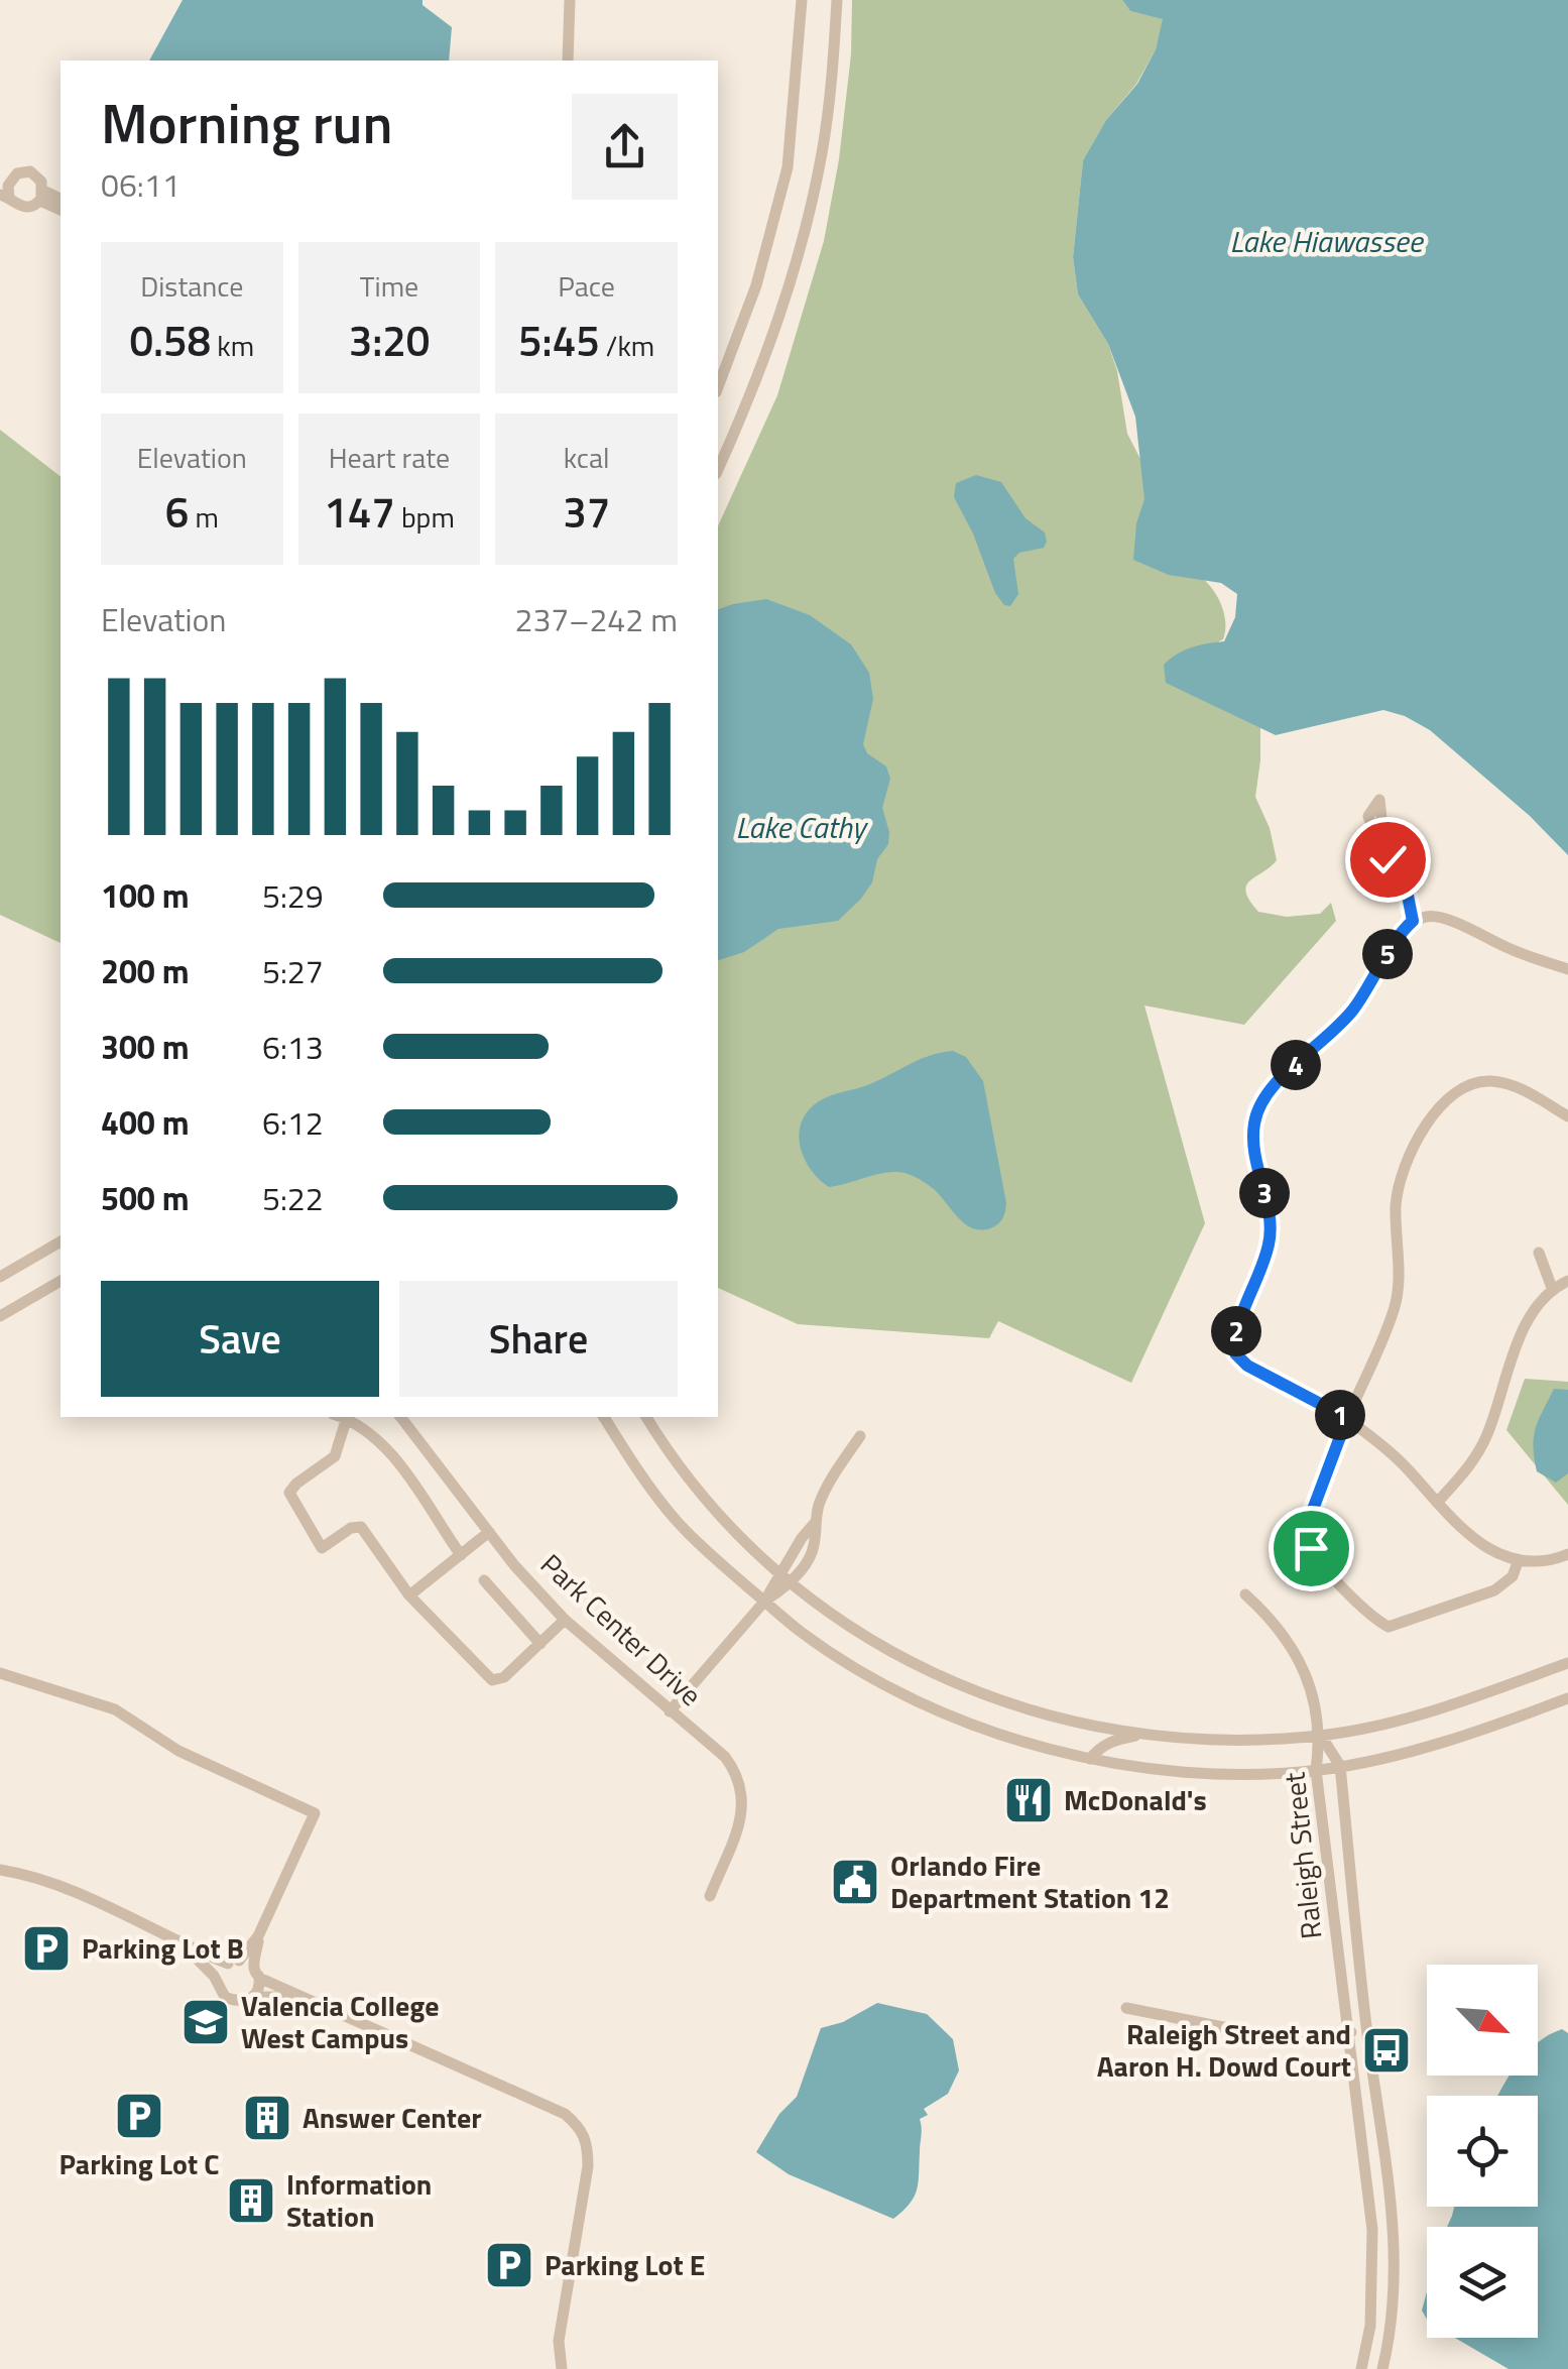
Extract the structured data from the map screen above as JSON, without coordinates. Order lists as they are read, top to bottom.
{
  "streets": {
    "street": ["Park Center Drive", "Raleigh Street"]
  },
  "water": ["Lake Hiawassee", "Lake Cathy"],
  "places": {
    "restaurant": ["McDonald's"],
    "public building": ["Orlando Fire Department Station 12"],
    "parking": ["Parking Lot B", "Parking Lot C", "Parking Lot E"],
    "school or university": ["Valencia College West Campus"],
    "bus stop": ["Raleigh Street and Aaron H. Dowd Court"],
    "building": ["Answer Center", "Information Station"]
  },
  "north": "bottom right",
  "page": {
    "heading": ["Morning run", "06:11"],
    "stats": [
      ["Distance", "0.58 km"],
      ["Time", "3:20"],
      ["Pace", "5:45 /km"],
      ["Elevation", "6 m"],
      ["Heart rate", "147 bpm"],
      ["kcal", "37"]
    ],
    "chart": ["Elevation", "237–242 m"],
    "list": [
      {
        "name": "100 m",
        "note": "5:29"
      },
      {
        "name": "200 m",
        "note": "5:27"
      },
      {
        "name": "300 m",
        "note": "6:13"
      },
      {
        "name": "400 m",
        "note": "6:12"
      },
      {
        "name": "500 m",
        "note": "5:22"
      }
    ],
    "pins": [
      "5",
      "4",
      "3",
      "2",
      "1"
    ],
    "buttons": ["Save", "Share"]
  }
}
